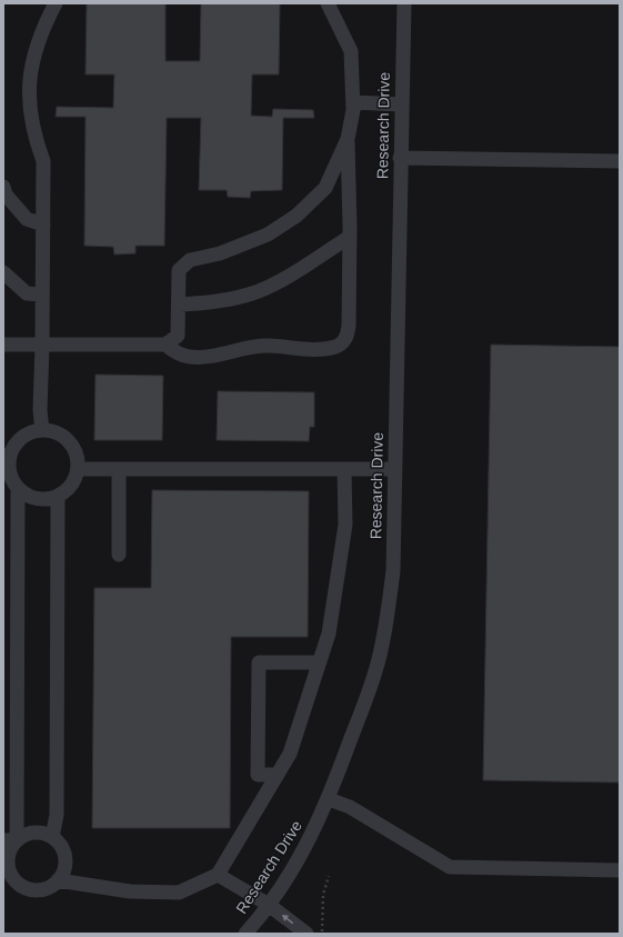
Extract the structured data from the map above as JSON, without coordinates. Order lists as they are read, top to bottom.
{
  "streets": {
    "street": ["Research Drive"]
  }
}
